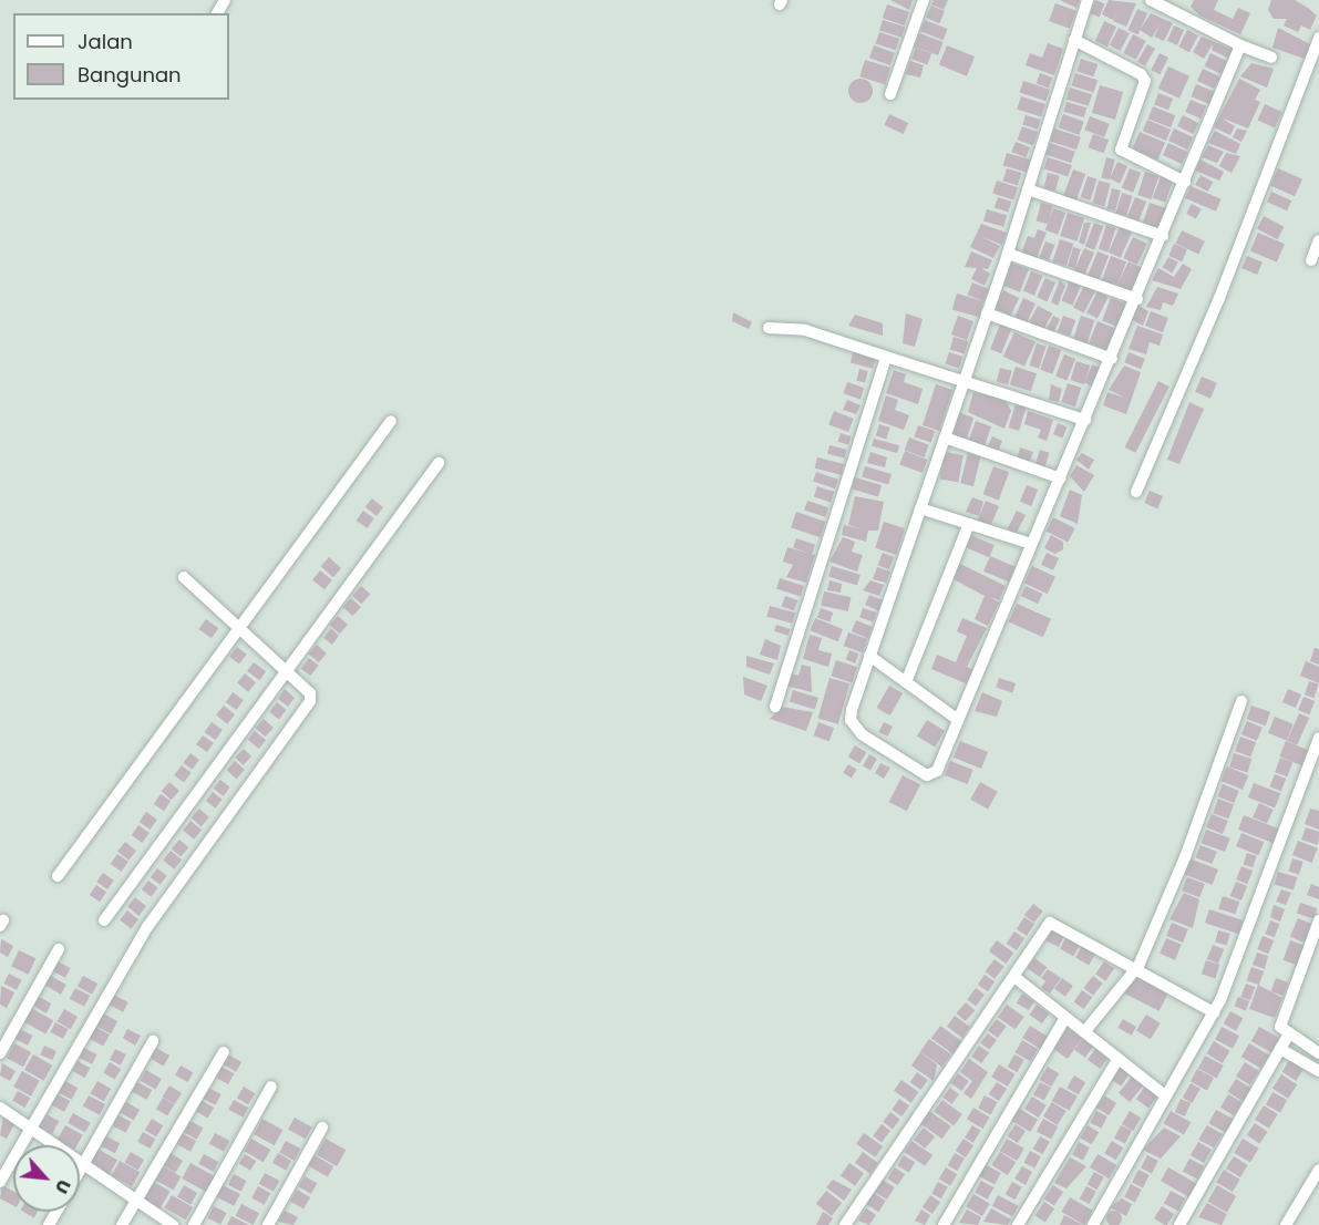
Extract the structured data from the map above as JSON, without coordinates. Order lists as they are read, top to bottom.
{
  "legend": ["Jalan", "Bangunan"],
  "north": "bottom right"
}
